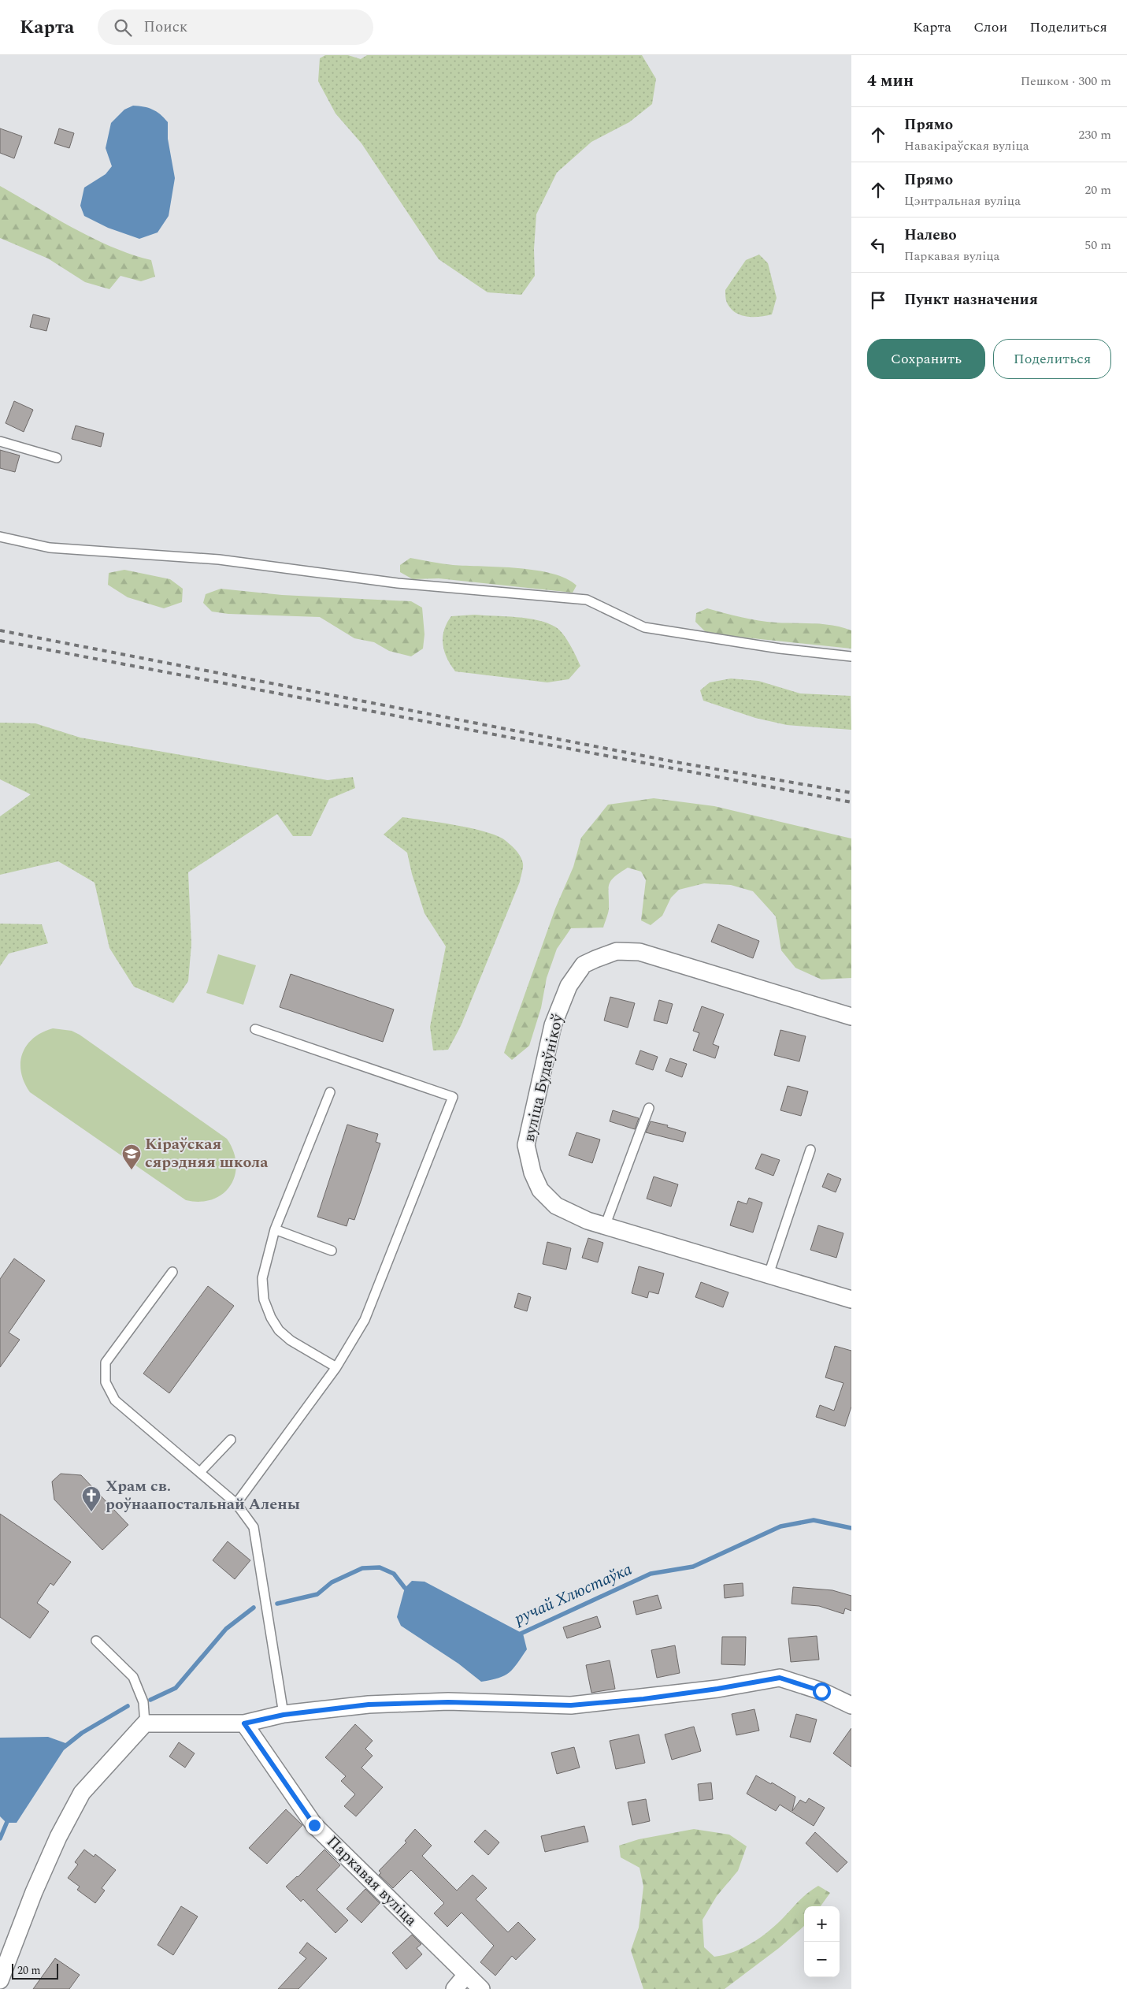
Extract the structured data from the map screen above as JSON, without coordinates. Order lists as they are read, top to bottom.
{
  "streets": {
    "street": ["вуліца Будаўнікоў", "Паркавая вуліца"]
  },
  "water": ["ручай Хлюстаўка"],
  "places": {
    "school or university": ["Кіраўская сярэдняя школа"],
    "church": ["Храм св. роўнаапостальнай Алены"]
  },
  "scale_bar": "20 m",
  "page": {
    "header": "Карта",
    "search": "Поиск",
    "nav": ["Карта", "Слои", "Поделиться"],
    "heading": ["4 мин", "Пешком · 300 m"],
    "list": [
      ["Прямо", "Навакіраўская вуліца", "230 m"],
      ["Прямо", "Цэнтральная вуліца", "20 m"],
      ["Налево", "Паркавая вуліца", "50 m"],
      "Пункт назначения"
    ],
    "buttons": ["Сохранить", "Поделиться"],
    "map_buttons": ["+", "−"],
    "scale": "20 m"
  }
}
